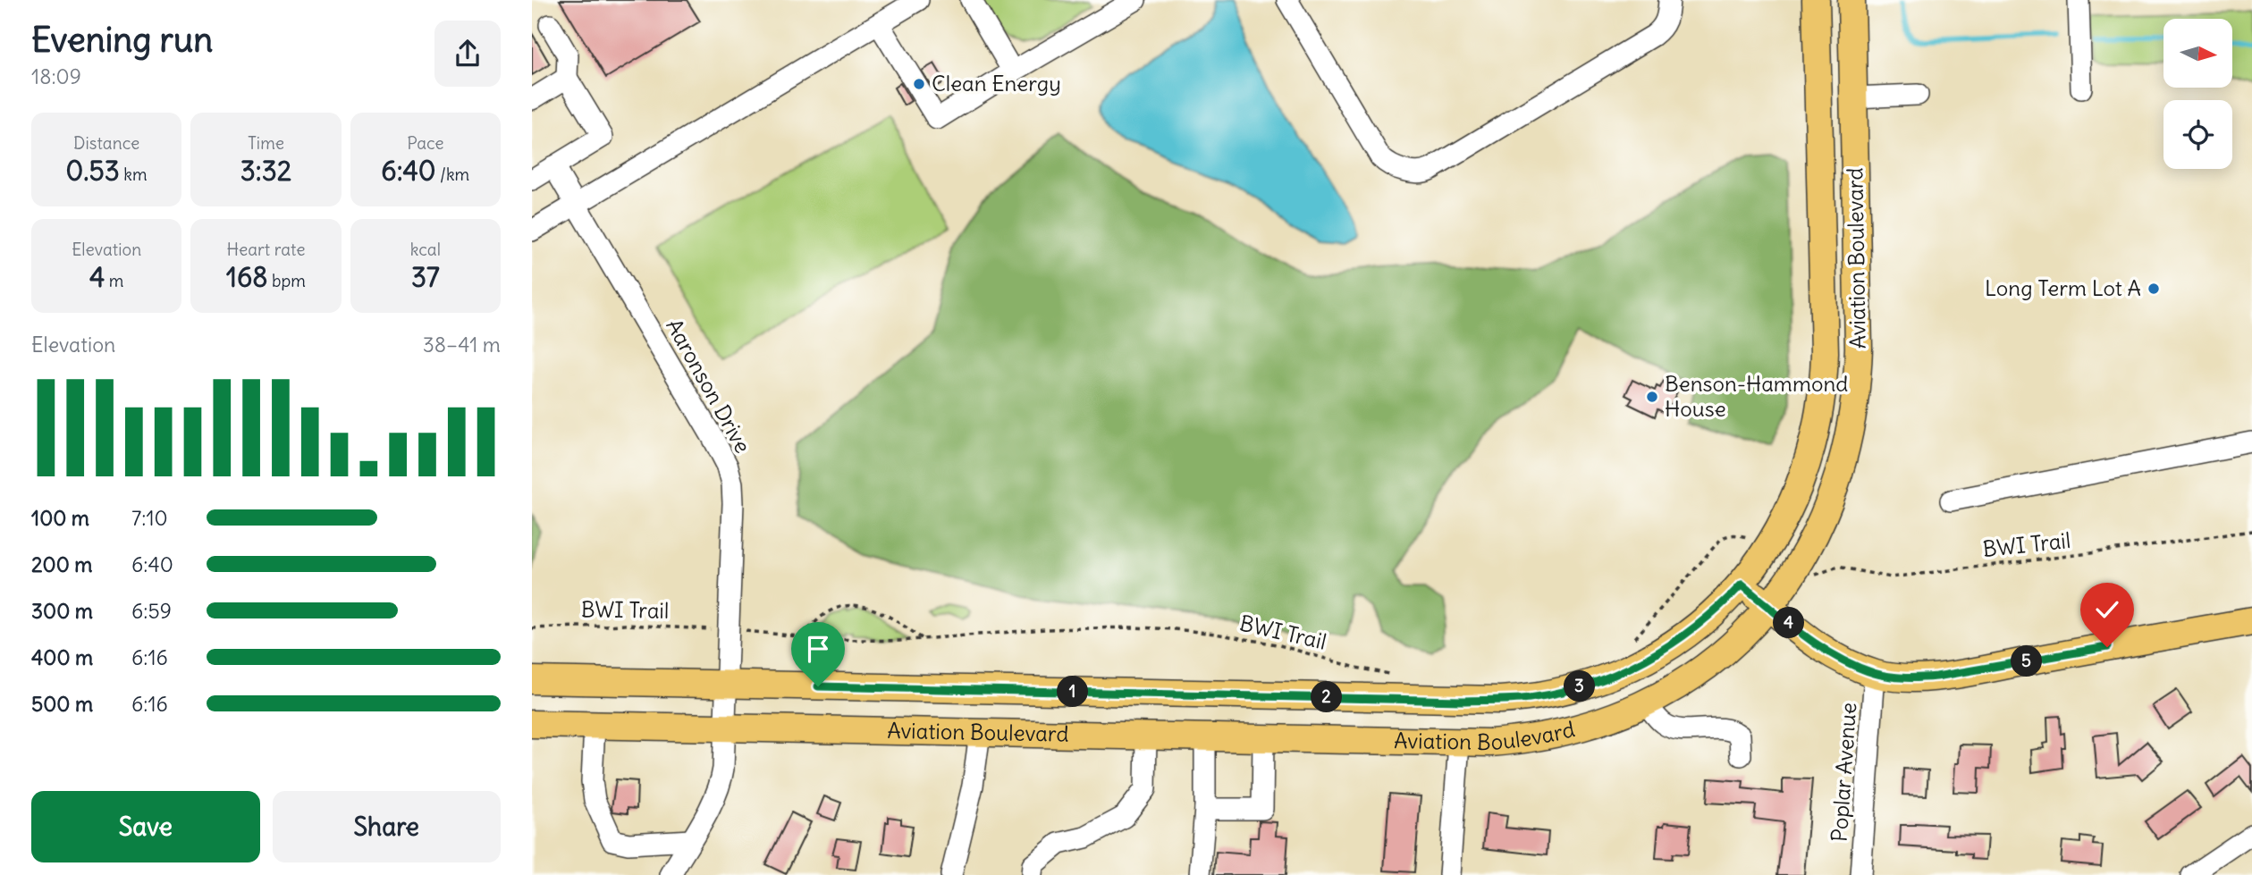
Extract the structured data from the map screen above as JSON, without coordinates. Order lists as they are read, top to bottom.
{
  "streets": {
    "main road": ["Aviation Boulevard"],
    "street": ["Aaronson Drive", "Poplar Avenue"],
    "path": ["BWI Trail"]
  },
  "crossings": [
    ["Aviation Boulevard", "Aaronson Drive"]
  ],
  "places": ["Clean Energy", "Long Term Lot A", "Benson-Hammond House"],
  "north": "right",
  "page": {
    "heading": ["Evening run", "18:09"],
    "stats": [
      ["Distance", "0.53 km"],
      ["Time", "3:32"],
      ["Pace", "6:40 /km"],
      ["Elevation", "4 m"],
      ["Heart rate", "168 bpm"],
      ["kcal", "37"]
    ],
    "chart": ["Elevation", "38–41 m"],
    "list": [
      {
        "name": "100 m",
        "note": "7:10"
      },
      {
        "name": "200 m",
        "note": "6:40"
      },
      {
        "name": "300 m",
        "note": "6:59"
      },
      {
        "name": "400 m",
        "note": "6:16"
      },
      {
        "name": "500 m",
        "note": "6:16"
      }
    ],
    "pins": [
      "4",
      "5",
      "3",
      "1",
      "2"
    ],
    "buttons": ["Save", "Share"]
  }
}
